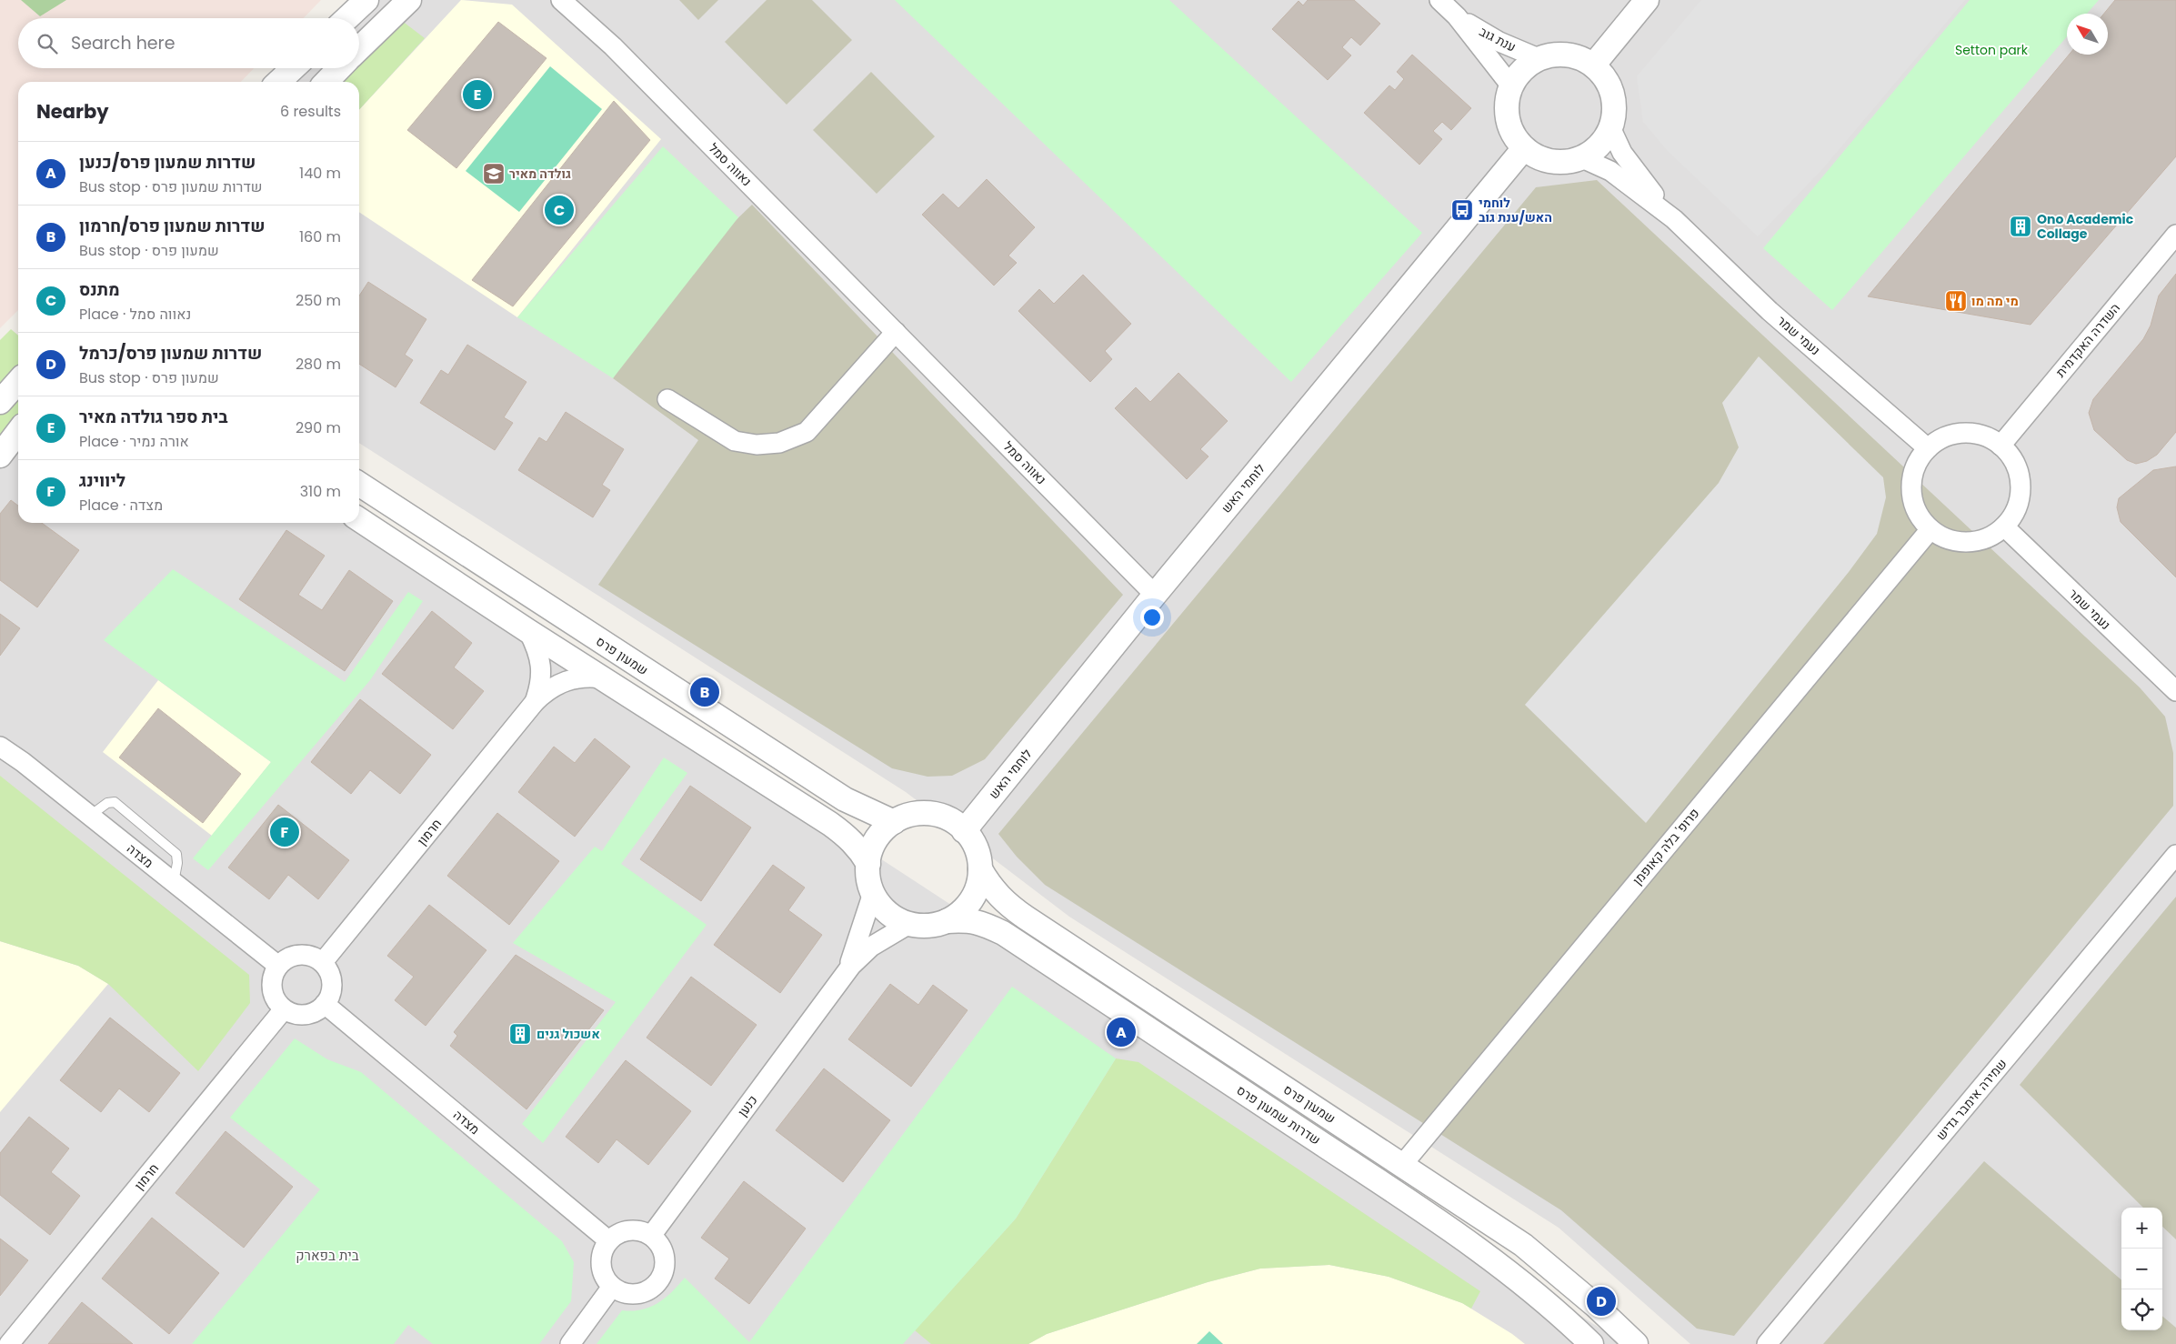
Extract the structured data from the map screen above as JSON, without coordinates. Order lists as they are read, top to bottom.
{
  "streets": {
    "street": [
      "ענת גוב",
      "נאווה סמל",
      "נעמי שמר",
      "השדרה האקדמית",
      "לוחמי האש",
      "שמעון פרס",
      "חרמון",
      "פרופ' בלה קאופמן",
      "מצדה",
      "שמירה אימבר גדיש",
      "כנען",
      "שדרות שמעון פרס"
    ]
  },
  "crossings": [
    ["ענת גוב", "נעמי שמר"],
    ["ענת גוב", "לוחמי האש"],
    ["נאווה סמל", "לוחמי האש"],
    ["נעמי שמר", "השדרה האקדמית"],
    ["נעמי שמר", "לוחמי האש"],
    ["נעמי שמר", "פרופ' בלה קאופמן"],
    ["השדרה האקדמית", "פרופ' בלה קאופמן"],
    ["לוחמי האש", "שמעון פרס"],
    ["לוחמי האש", "כנען"],
    ["לוחמי האש", "שדרות שמעון פרס"],
    ["שמעון פרס", "פרופ' בלה קאופמן"],
    ["שמעון פרס", "כנען"],
    ["שמעון פרס", "שדרות שמעון פרס"],
    ["חרמון", "מצדה"],
    ["מצדה", "כנען"],
    ["כנען", "שדרות שמעון פרס"]
  ],
  "districts": ["בית בפארק"],
  "parks": ["Setton park"],
  "places": {
    "school or university": ["גולדה מאיר"],
    "bus stop": ["לוחמי האש/ענת גוב"],
    "building": ["Ono Academic Collage", "אשכול גנים"],
    "restaurant": ["מי מה מו"]
  },
  "north": "top left",
  "page": {
    "search": "Search here",
    "pins": [
      "E",
      "C",
      "B",
      "F",
      "A",
      "D"
    ],
    "heading": ["Nearby", "6 results"],
    "list": [
      {
        "mark": "A",
        "name": "שדרות שמעון פרס/כנען",
        "note": "Bus stop · שדרות שמעון פרס",
        "value": "140 m"
      },
      {
        "mark": "B",
        "name": "שדרות שמעון פרס/חרמון",
        "note": "Bus stop · שמעון פרס",
        "value": "160 m"
      },
      {
        "mark": "C",
        "name": "מתנס",
        "note": "Place · נאווה סמל",
        "value": "250 m"
      },
      {
        "mark": "D",
        "name": "שדרות שמעון פרס/כרמל",
        "note": "Bus stop · שמעון פרס",
        "value": "280 m"
      },
      {
        "mark": "E",
        "name": "בית ספר גולדה מאיר",
        "note": "Place · אורה נמיר",
        "value": "290 m"
      },
      {
        "mark": "F",
        "name": "ליווינג",
        "note": "Place · מצדה",
        "value": "310 m"
      }
    ],
    "map_buttons": ["+", "−"]
  }
}
